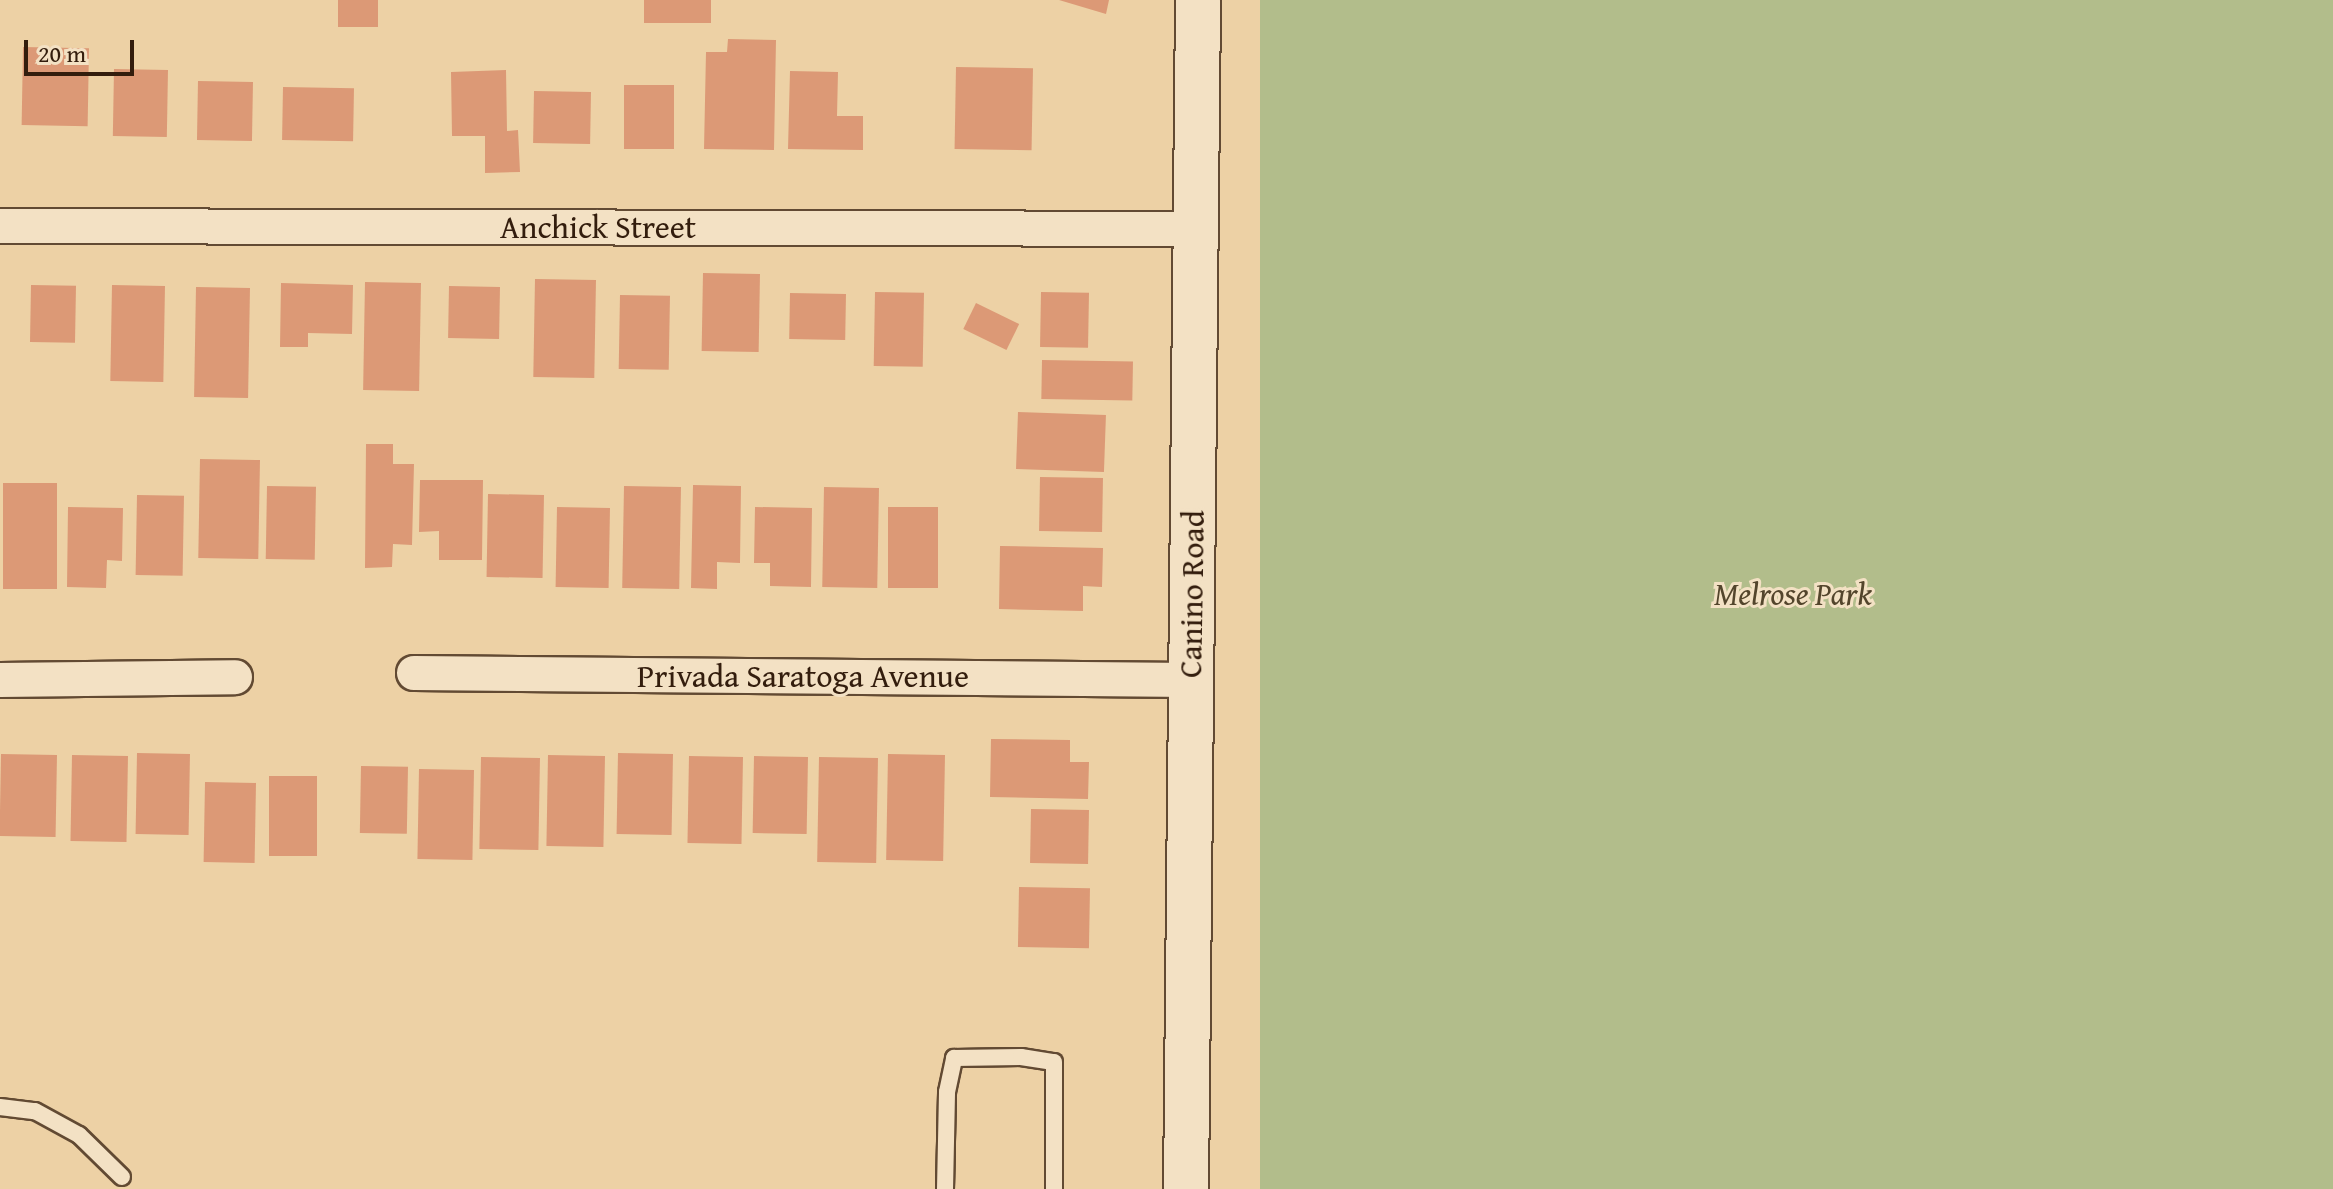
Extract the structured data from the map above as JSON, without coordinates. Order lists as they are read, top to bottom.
{
  "streets": {
    "street": ["Anchick Street", "Canino Road", "Privada Saratoga Avenue"]
  },
  "crossings": [
    ["Anchick Street", "Canino Road"],
    ["Canino Road", "Privada Saratoga Avenue"]
  ],
  "parks": ["Melrose Park"],
  "scale_bar": "20 m"
}
